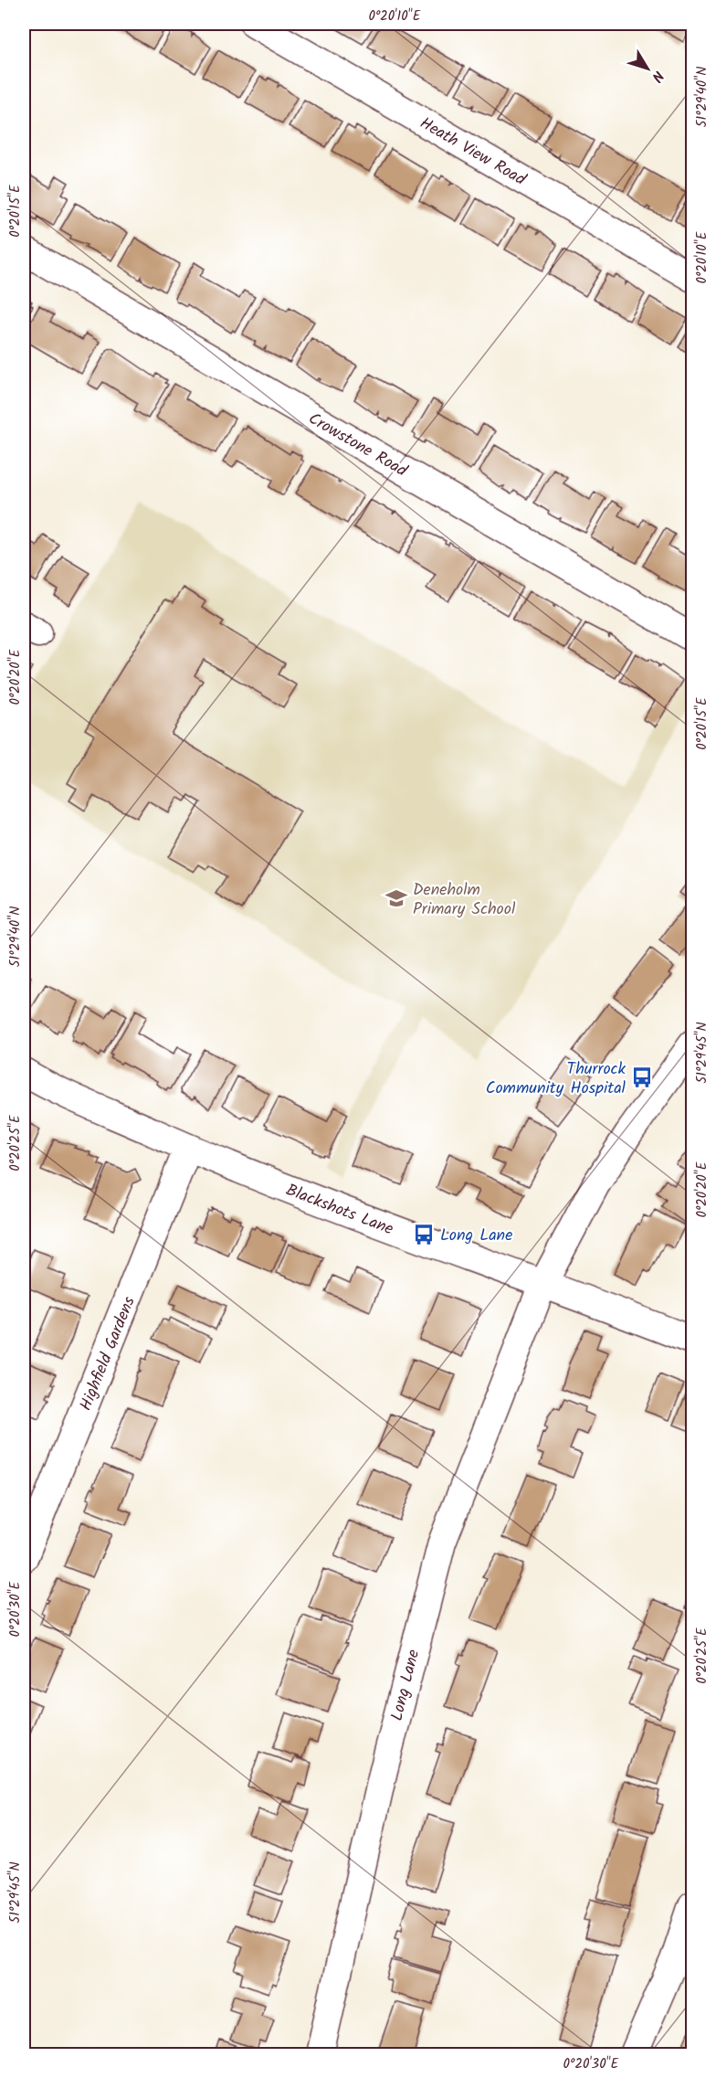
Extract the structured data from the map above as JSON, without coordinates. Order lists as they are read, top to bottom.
{
  "streets": {
    "street": [
      "Heath View Road",
      "Crowstone Road",
      "Blackshots Lane",
      "Highfield Gardens",
      "Long Lane"
    ]
  },
  "crossings": [
    ["Blackshots Lane", "Highfield Gardens"],
    ["Blackshots Lane", "Long Lane"]
  ],
  "places": {
    "school or university": ["Deneholm Primary School"],
    "bus stop": ["Thurrock Community Hospital", "Long Lane"]
  },
  "north": "bottom right",
  "coordinates": [
    "0°20'10\"E",
    "51°29'40\"N",
    "0°20'15\"E",
    "0°20'20\"E",
    "51°29'45\"N",
    "0°20'25\"E",
    "0°20'30\"E"
  ]
}
